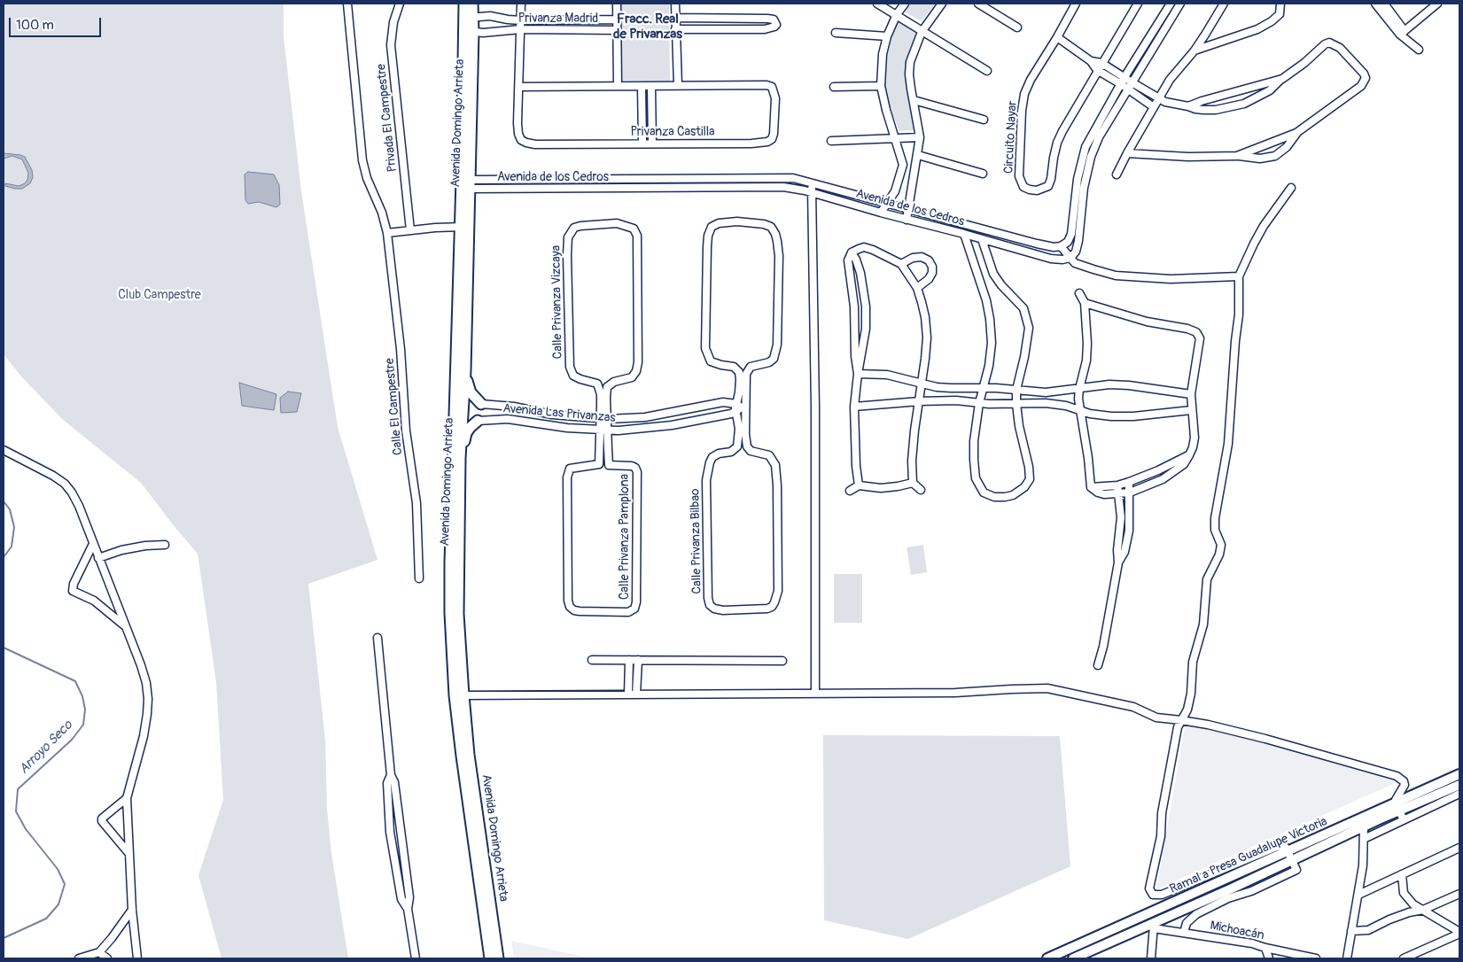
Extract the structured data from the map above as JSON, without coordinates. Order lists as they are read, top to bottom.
{
  "streets": {
    "main road": ["Avenida Domingo Arrieta", "Ramal a Presa Guadalupe Victoria"],
    "street": [
      "Privanza Madrid",
      "Privada El Campestre",
      "Privanza Castilla",
      "Circuito Nayar",
      "Avenida de los Cedros",
      "Calle Privanza Vizcaya",
      "Calle El Campestre",
      "Avenida Las Privanzas",
      "Calle Privanza Pamplona",
      "Calle Privanza Bilbao",
      "Michoacán"
    ]
  },
  "crossings": [
    ["Privanza Madrid", "Avenida Domingo Arrieta"],
    ["Privanza Madrid", "Privanza Castilla"],
    ["Avenida Domingo Arrieta", "Avenida de los Cedros"],
    ["Calle Privanza Vizcaya", "Avenida Las Privanzas"],
    ["Calle Privanza Vizcaya", "Calle Privanza Pamplona"],
    ["Avenida Las Privanzas", "Calle Privanza Pamplona"],
    ["Avenida Las Privanzas", "Calle Privanza Bilbao"],
    ["Ramal a Presa Guadalupe Victoria", "Michoacán"]
  ],
  "districts": ["Fracc. Real de Privanzas"],
  "water": ["Arroyo Seco"],
  "parks": ["Club Campestre"],
  "scale_bar": "100 m"
}
